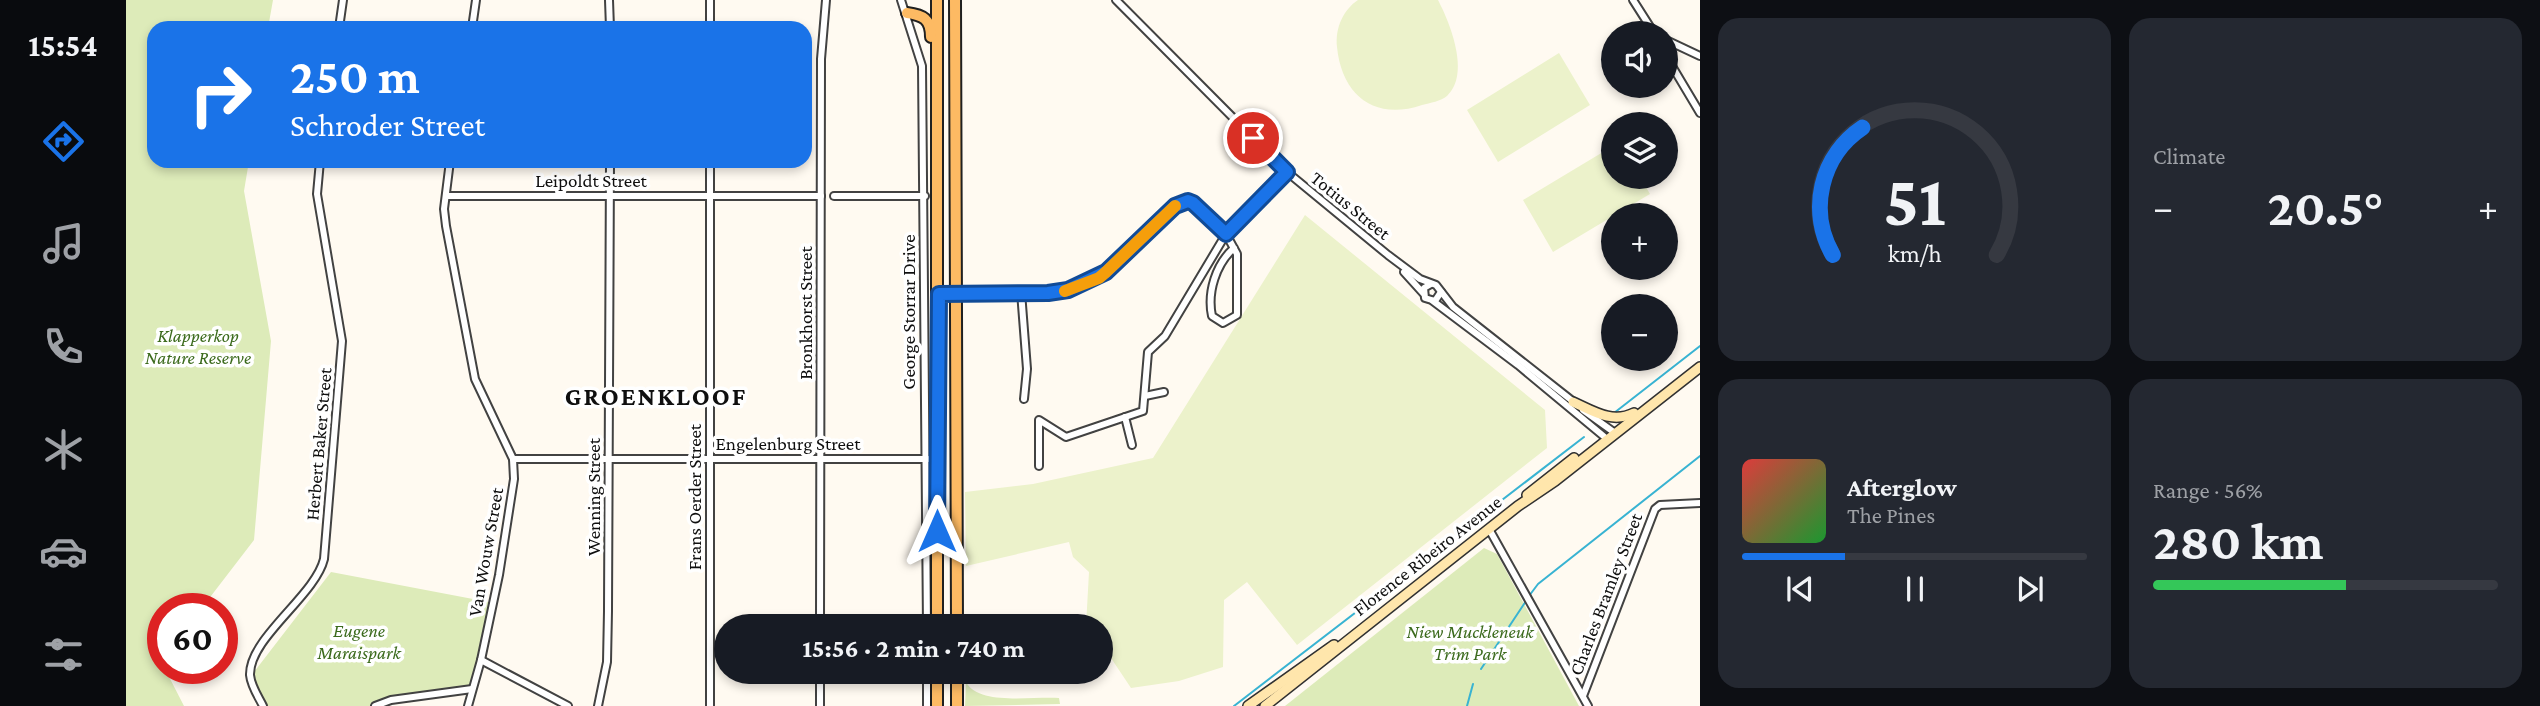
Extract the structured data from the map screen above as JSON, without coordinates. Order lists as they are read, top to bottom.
{
  "streets": {
    "main road": ["George Storrar Drive", "Florence Ribeiro Avenue"],
    "street": [
      "Leipoldt Street",
      "Totius Street",
      "Bronkhorst Street",
      "Engelenburg Street",
      "Herbert Baker Street",
      "Wenning Street",
      "Frans Oerder Street",
      "Van Wouw Street",
      "Charles Bramley Street"
    ]
  },
  "crossings": [
    ["Leipoldt Street", "Bronkhorst Street"],
    ["Leipoldt Street", "Wenning Street"],
    ["Leipoldt Street", "Frans Oerder Street"],
    ["Leipoldt Street", "Van Wouw Street"],
    ["Totius Street", "Florence Ribeiro Avenue"],
    ["George Storrar Drive", "Engelenburg Street"],
    ["Bronkhorst Street", "Engelenburg Street"],
    ["Engelenburg Street", "Wenning Street"],
    ["Engelenburg Street", "Frans Oerder Street"],
    ["Engelenburg Street", "Van Wouw Street"]
  ],
  "districts": ["GROENKLOOF"],
  "parks": ["Klapperkop Nature Reserve", "Eugene Maraispark", "Niew Muckleneuk Trim Park"],
  "page": {
    "tabs": "15:54",
    "tile": [
      "Climate",
      ["Range · 56%", "280 km"]
    ],
    "map_buttons": ["+", "−"],
    "turn": ["250 m", "Schroder Street"],
    "heat": ["−", "20.5°", "+"],
    "song": ["Afterglow", "The Pines"],
    "limit": "60",
    "trip": "15:56 · 2 min · 740 m",
    "gauge": ["51", "km/h"]
  }
}
